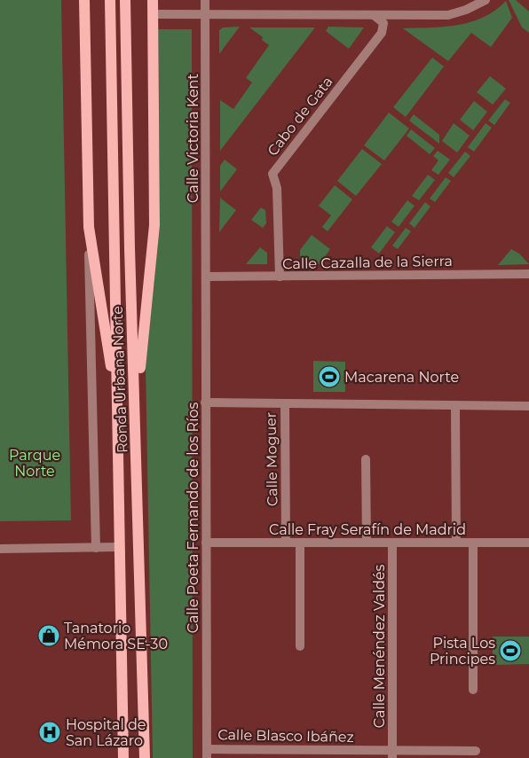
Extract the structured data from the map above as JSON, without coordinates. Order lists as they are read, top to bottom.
{
  "streets": {
    "main road": ["Ronda Urbana Norte"],
    "street": [
      "Cabo de Gata",
      "Calle Victoria Kent",
      "Calle Cazalla de la Sierra",
      "Calle Moguer",
      "Calle Poeta Fernando de los Ríos",
      "Calle Fray Serafín de Madrid",
      "Calle Menéndez Valdés",
      "Calle Blasco Ibáñez"
    ]
  },
  "crossings": [
    ["Cabo de Gata", "Calle Cazalla de la Sierra"],
    ["Calle Victoria Kent", "Calle Cazalla de la Sierra"],
    ["Calle Victoria Kent", "Calle Poeta Fernando de los Ríos"],
    ["Calle Cazalla de la Sierra", "Calle Poeta Fernando de los Ríos"],
    ["Calle Moguer", "Calle Fray Serafín de Madrid"],
    ["Calle Poeta Fernando de los Ríos", "Calle Fray Serafín de Madrid"],
    ["Calle Poeta Fernando de los Ríos", "Calle Blasco Ibáñez"],
    ["Calle Fray Serafín de Madrid", "Calle Menéndez Valdés"],
    ["Calle Menéndez Valdés", "Calle Blasco Ibáñez"]
  ],
  "parks": ["Parque Norte"],
  "places": {
    "sports": ["Macarena Norte", "Pista Los Principes"],
    "shop": ["Tanatorio Mémora SE-30"],
    "hospital": ["Hospital de San Lázaro"]
  }
}
